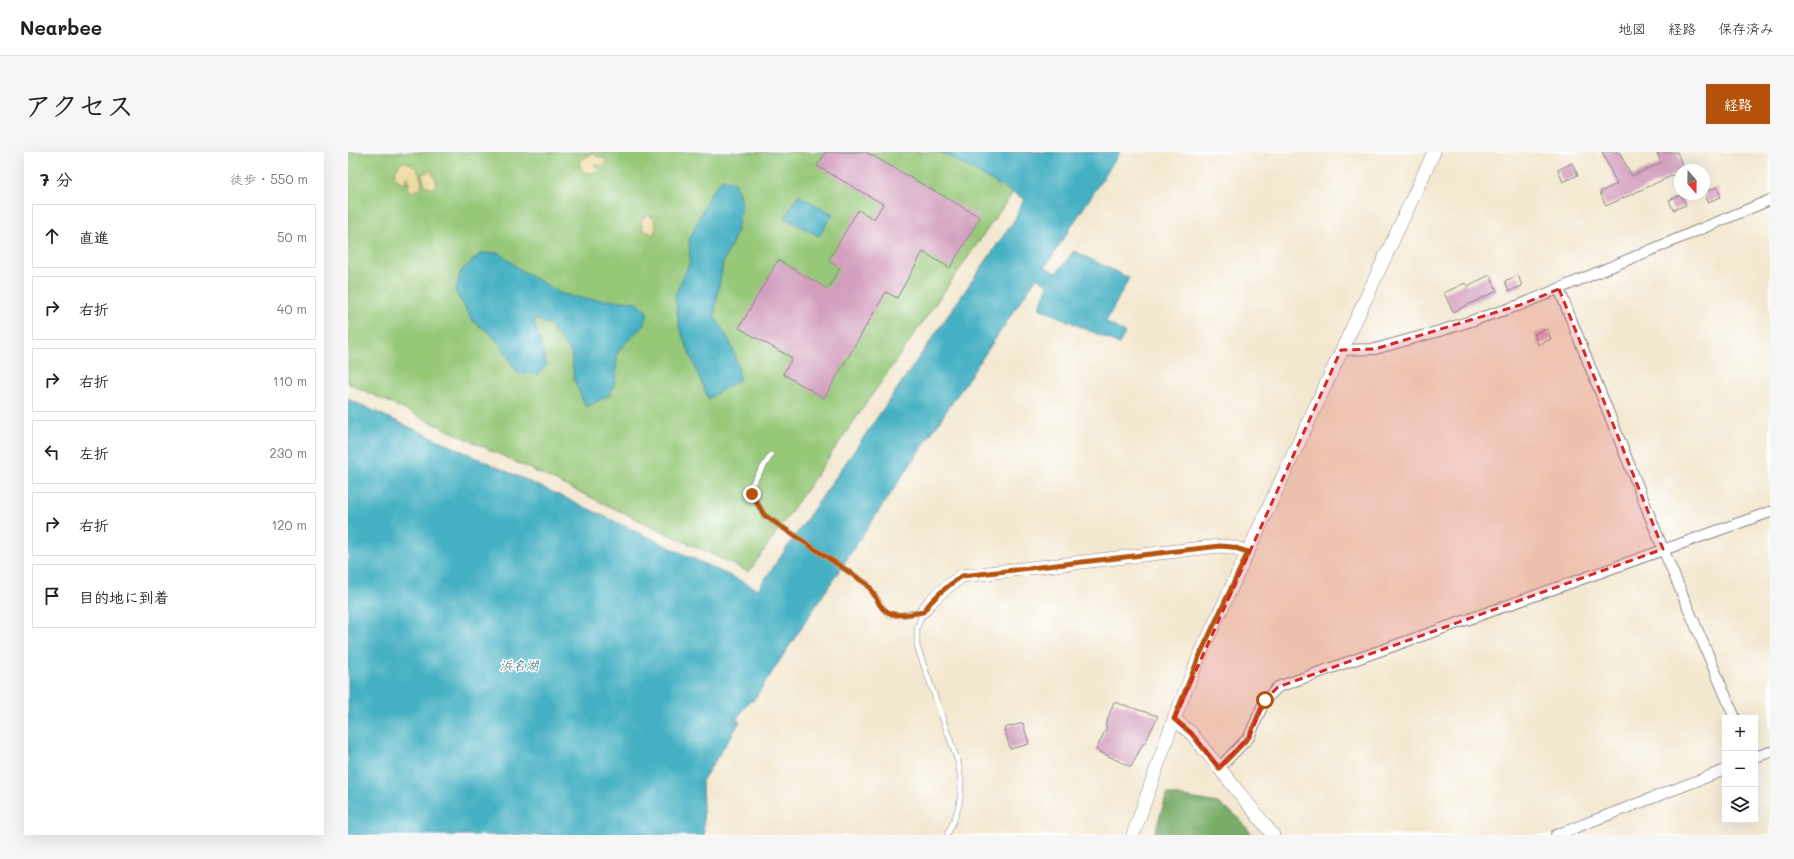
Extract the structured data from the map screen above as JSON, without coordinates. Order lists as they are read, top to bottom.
{
  "water": ["浜名湖"],
  "north": "bottom",
  "page": {
    "header": "Nearbee",
    "nav": ["地図", "経路", "保存済み"],
    "title": "アクセス",
    "buttons": "経路",
    "heading": ["7 分", "徒歩 · 550 m"],
    "list": [
      ["直進", "50 m"],
      ["右折", "40 m"],
      ["右折", "110 m"],
      ["左折", "230 m"],
      ["右折", "120 m"],
      "目的地に到着"
    ],
    "map_buttons": ["+", "−"]
  }
}
